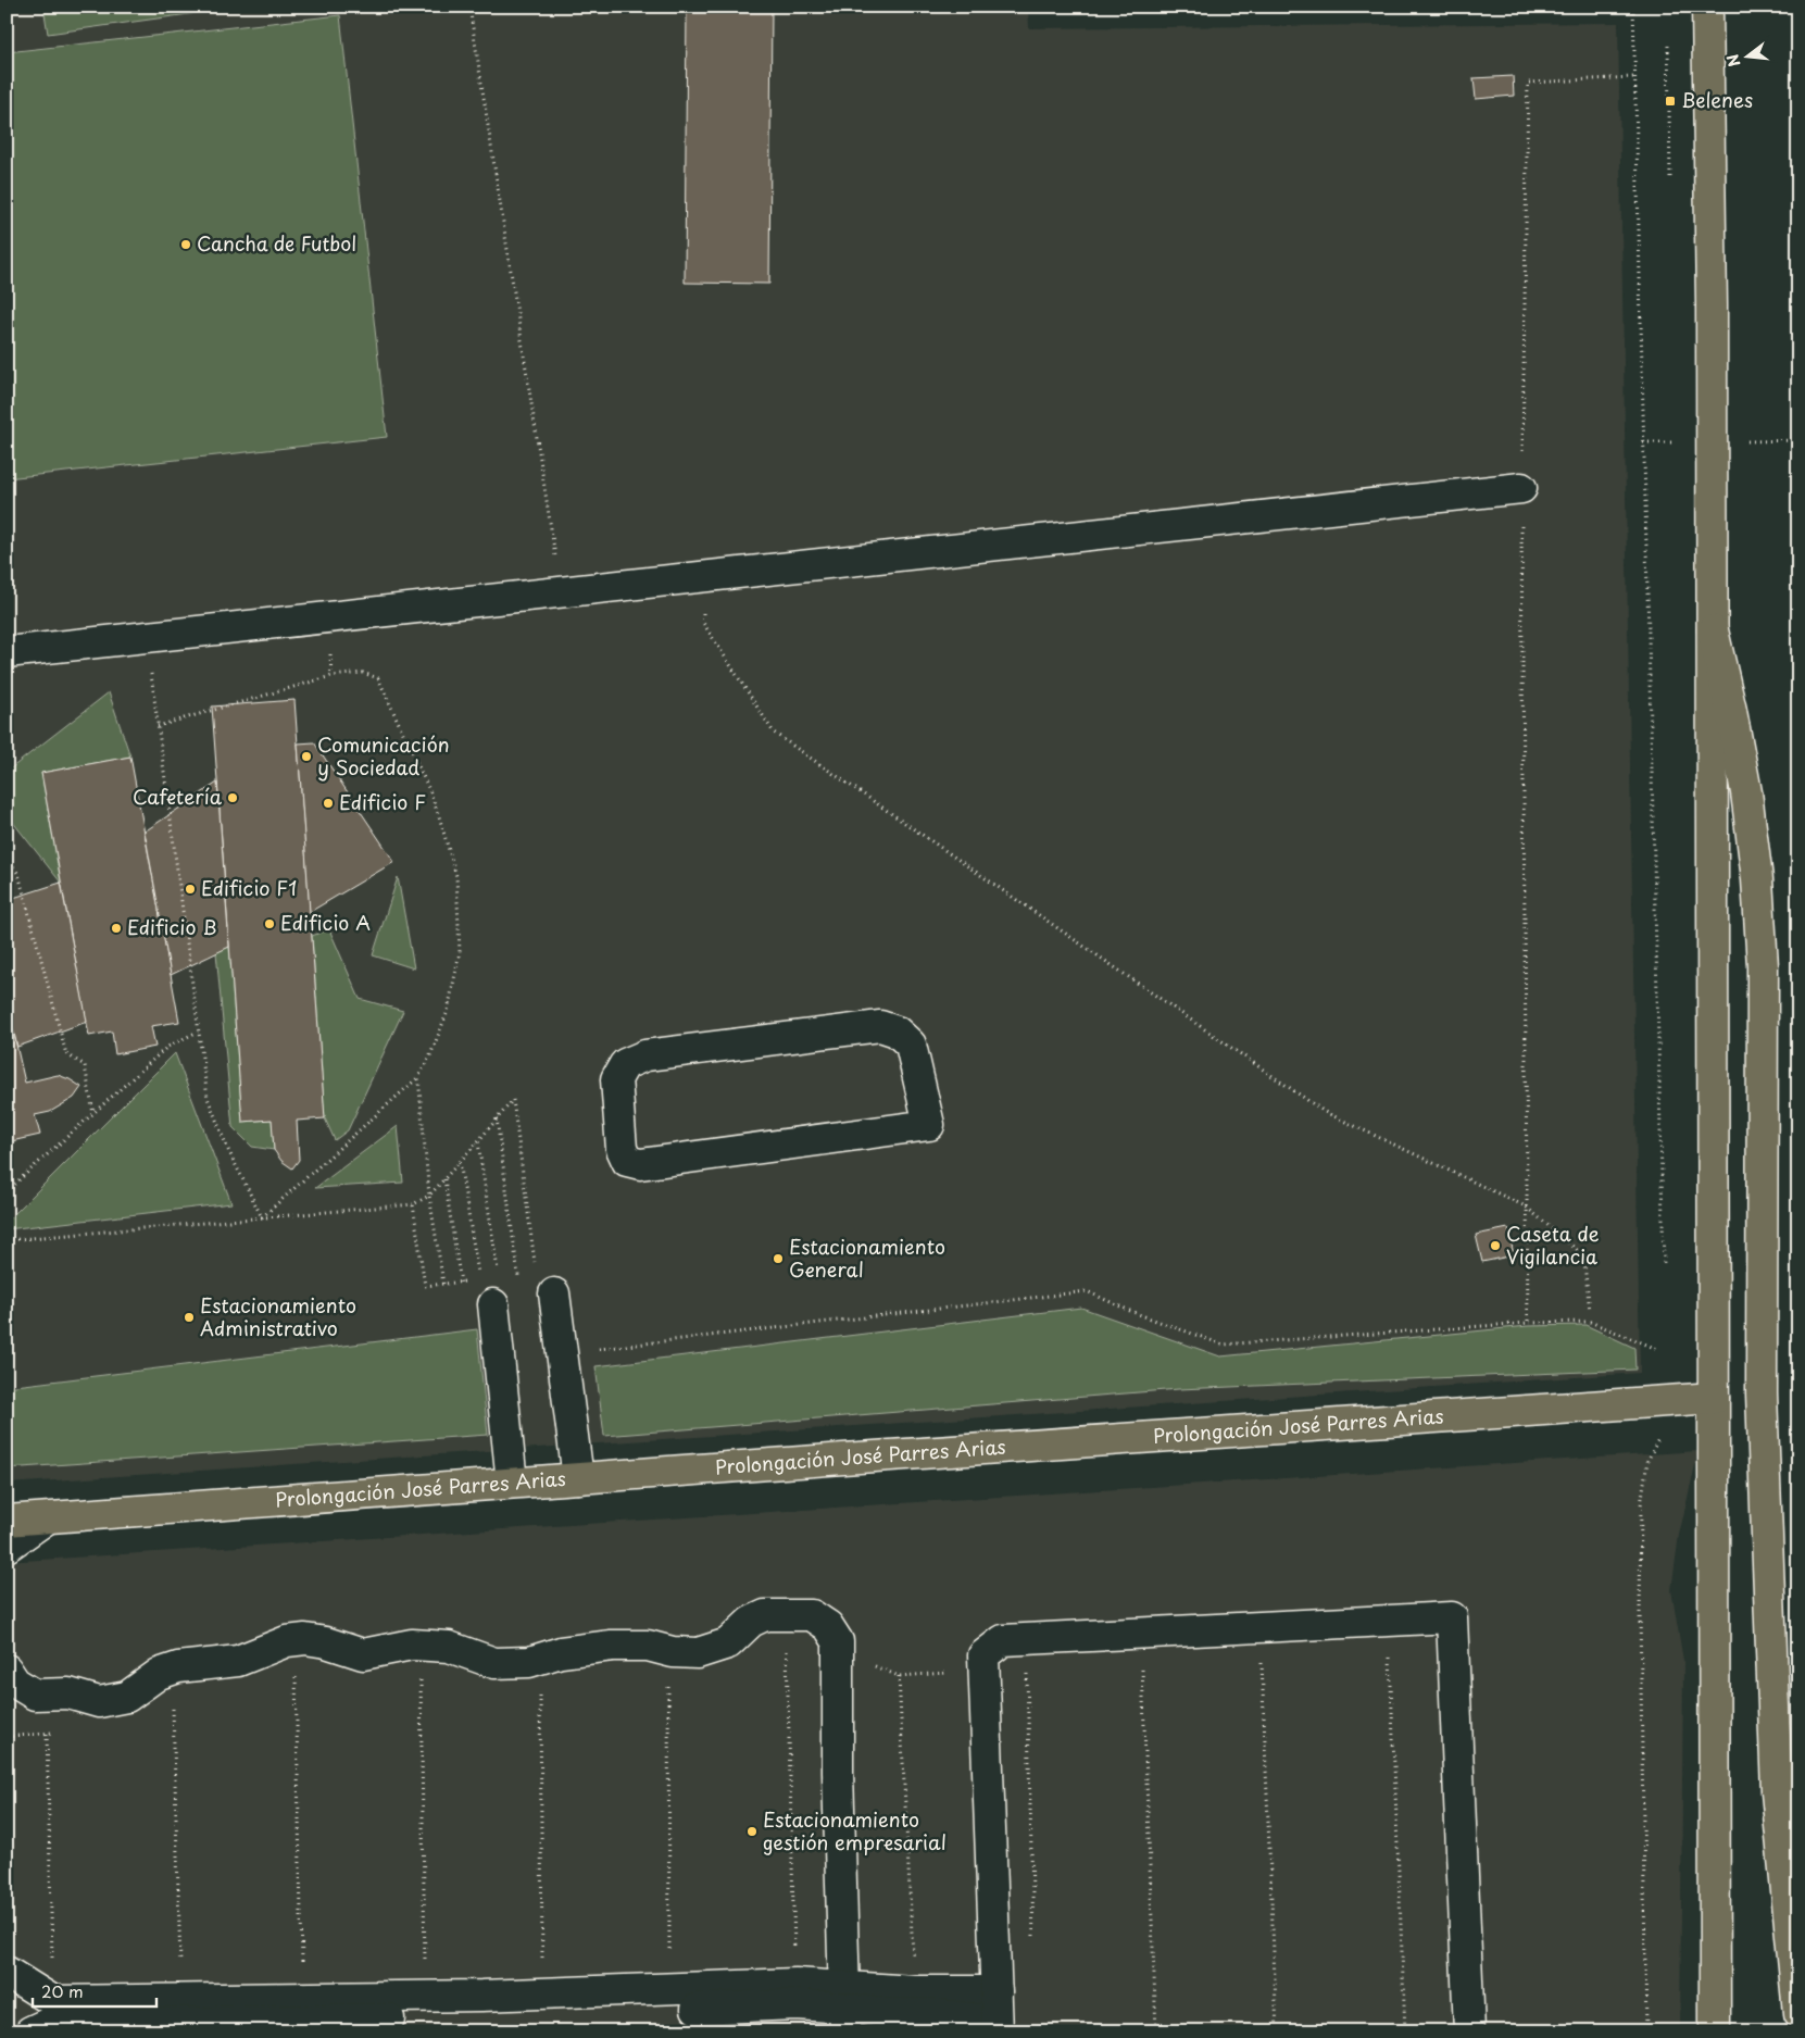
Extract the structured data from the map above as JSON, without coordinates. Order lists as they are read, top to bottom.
{
  "streets": {
    "main road": ["Prolongación José Parres Arias"]
  },
  "places": {
    "transit": ["Belenes"],
    "other": [
      "Cancha de Futbol",
      "Comunicación y Sociedad",
      "Cafetería",
      "Edificio F",
      "Edificio F1",
      "Edificio A",
      "Edificio B",
      "Caseta de Vigilancia",
      "Estacionamiento General",
      "Estacionamiento Administrativo",
      "Estacionamiento gestión empresarial"
    ]
  },
  "scale_bar": "20 m",
  "north": "left"
}
